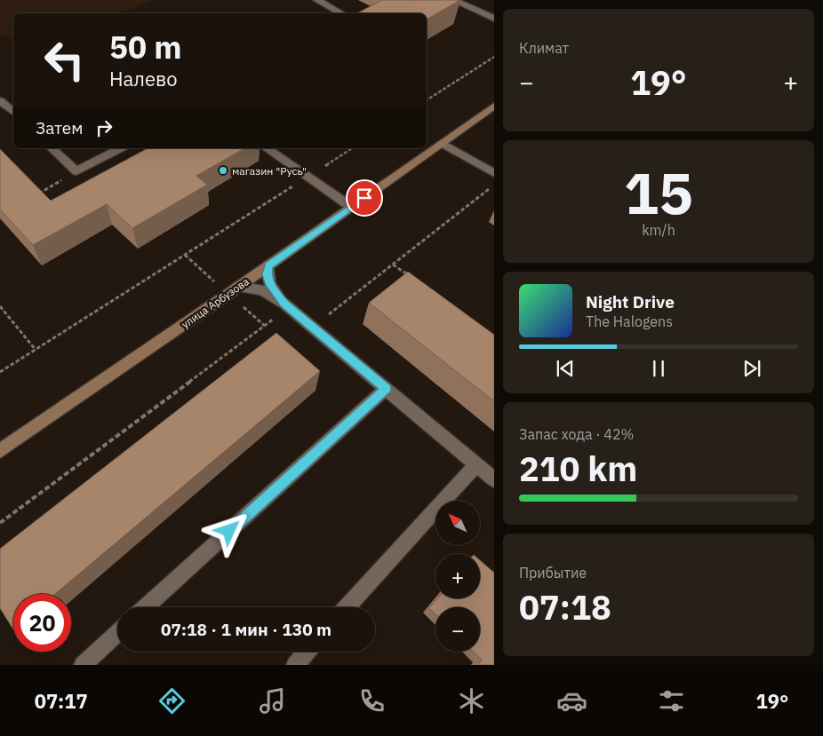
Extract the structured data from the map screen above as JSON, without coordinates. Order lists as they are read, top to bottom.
{
  "streets": {
    "street": ["улица Арбузова"]
  },
  "places": ["магазин \"Русь\""],
  "north": "top left",
  "page": {
    "tile": [
      "Климат",
      ["15", "km/h"],
      ["Запас хода · 42%", "210 km"],
      ["Прибытие", "07:18"]
    ],
    "turn": ["50 m", "Налево"],
    "heat": ["−", "19°", "+"],
    "then": "Затем",
    "song": ["Night Drive", "The Halogens"],
    "map_buttons": ["+", "−"],
    "limit": "20",
    "trip": "07:18 · 1 мин · 130 m",
    "tabs": ["07:17", "19°"]
  }
}
